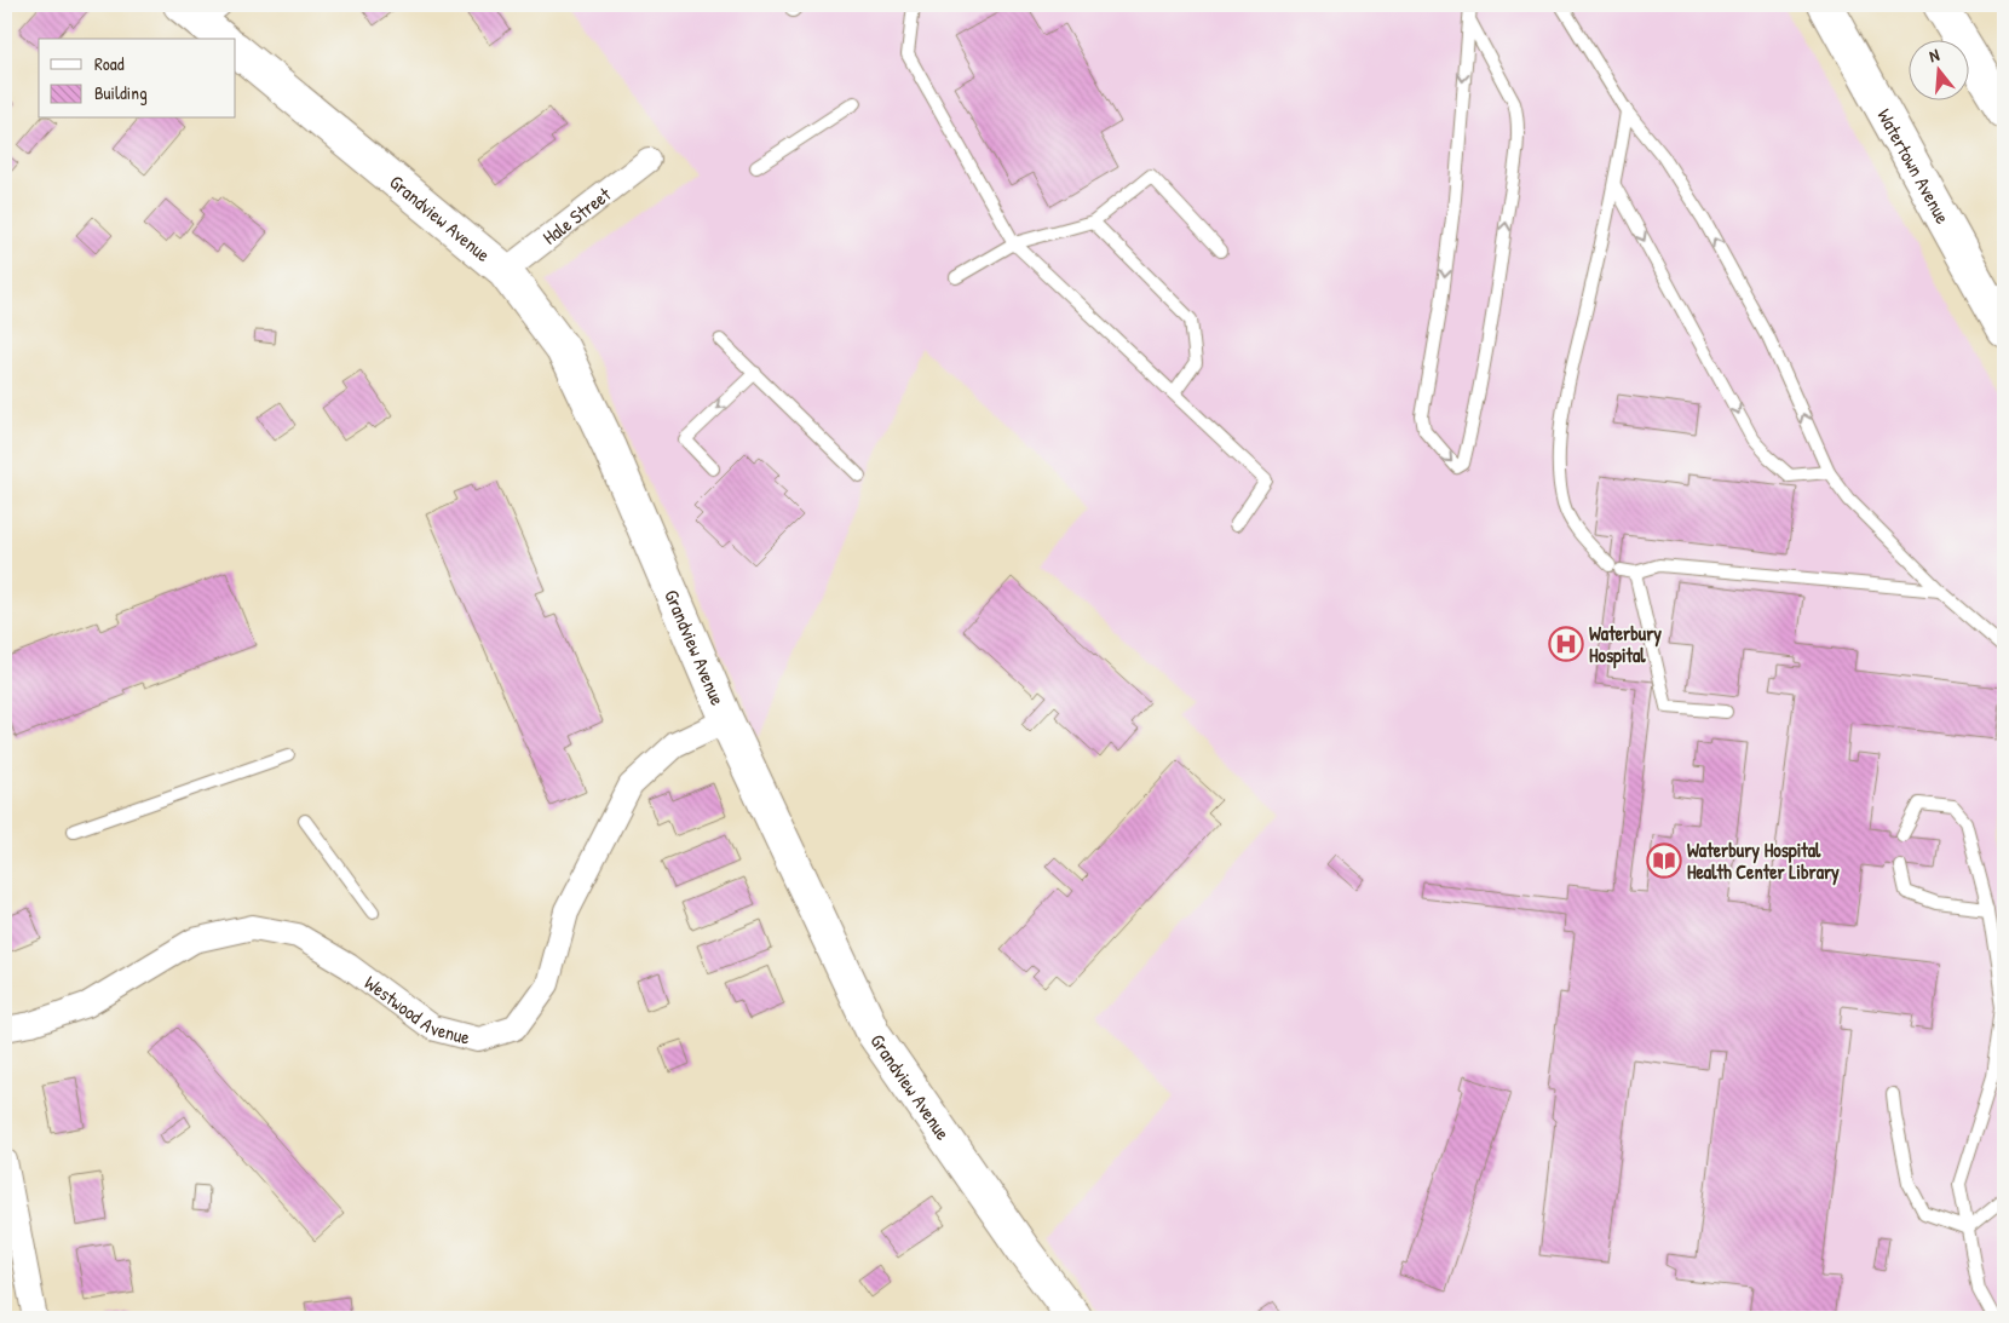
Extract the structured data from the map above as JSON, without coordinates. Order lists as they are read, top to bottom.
{
  "streets": {
    "main road": ["Watertown Avenue", "Grandview Avenue"],
    "street": ["Hale Street", "Westwood Avenue"]
  },
  "crossings": [
    ["Hale Street", "Grandview Avenue"],
    ["Grandview Avenue", "Westwood Avenue"]
  ],
  "places": {
    "hospital": ["Waterbury Hospital"],
    "library": ["Waterbury Hospital Health Center Library"]
  },
  "legend": ["Road", "Building"],
  "north": "top"
}
